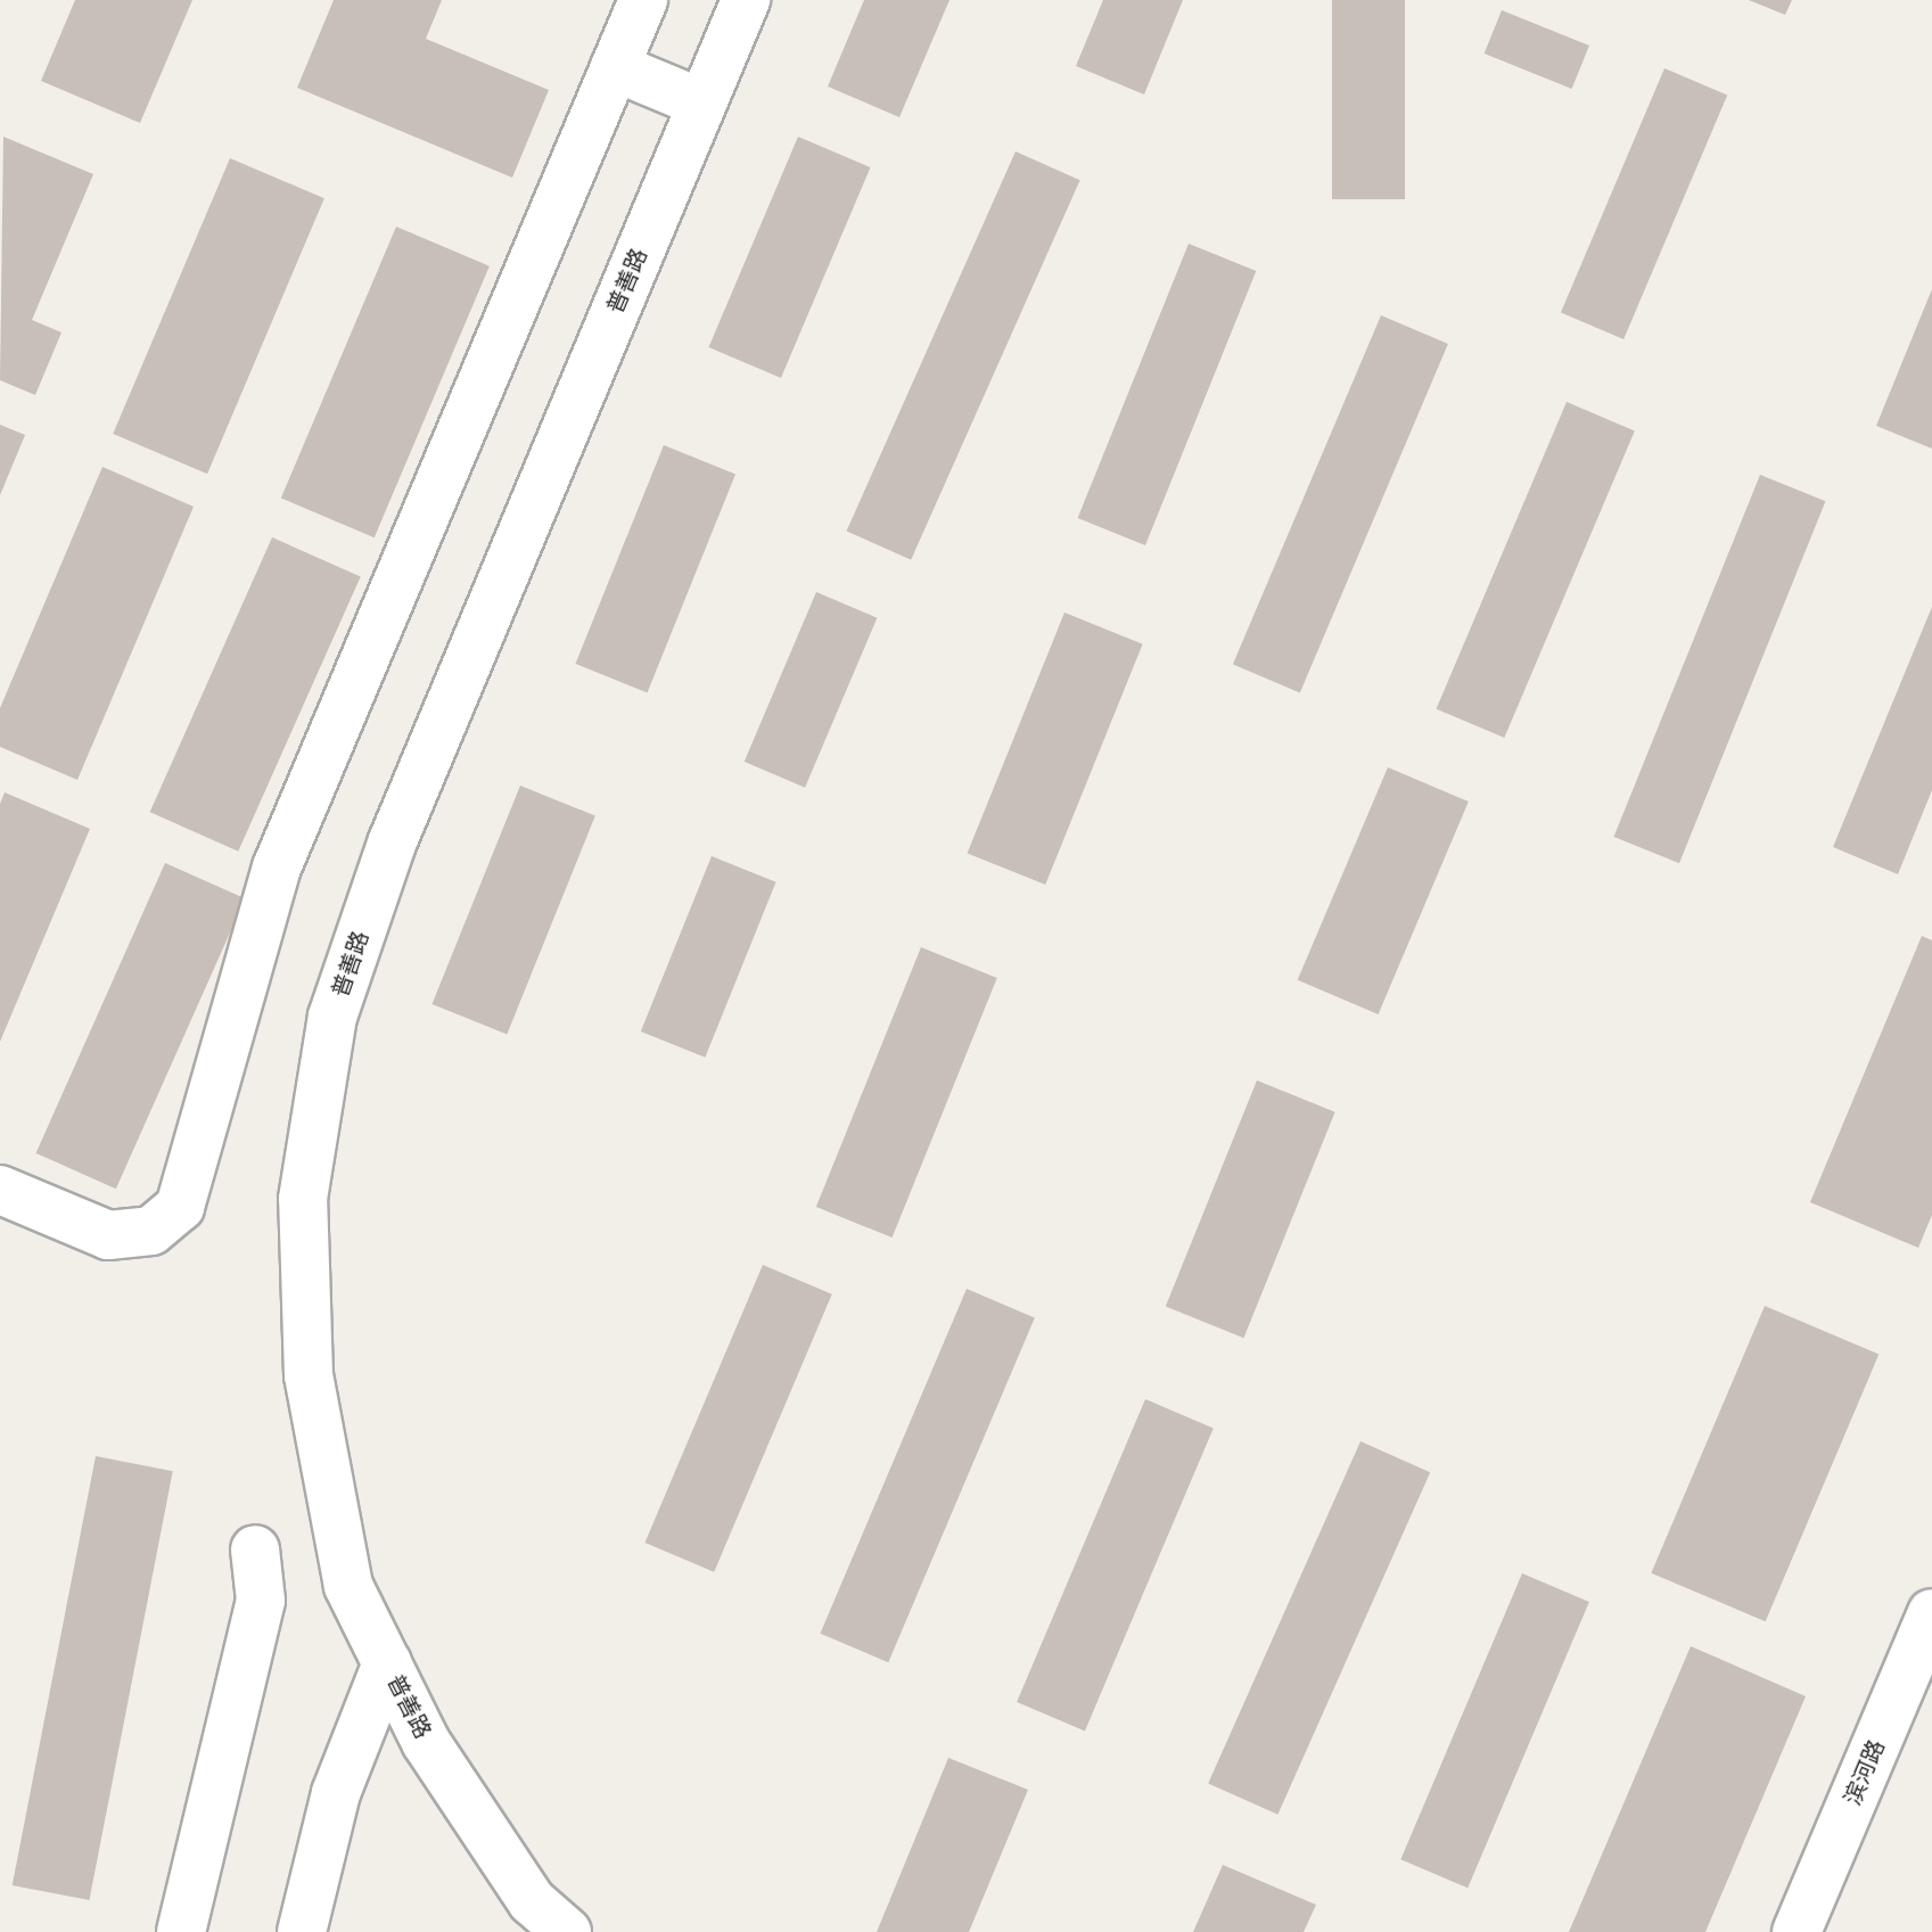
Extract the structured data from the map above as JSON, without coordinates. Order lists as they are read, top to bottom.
{
  "streets": {
    "street": ["普善路", "滨河路"]
  }
}
